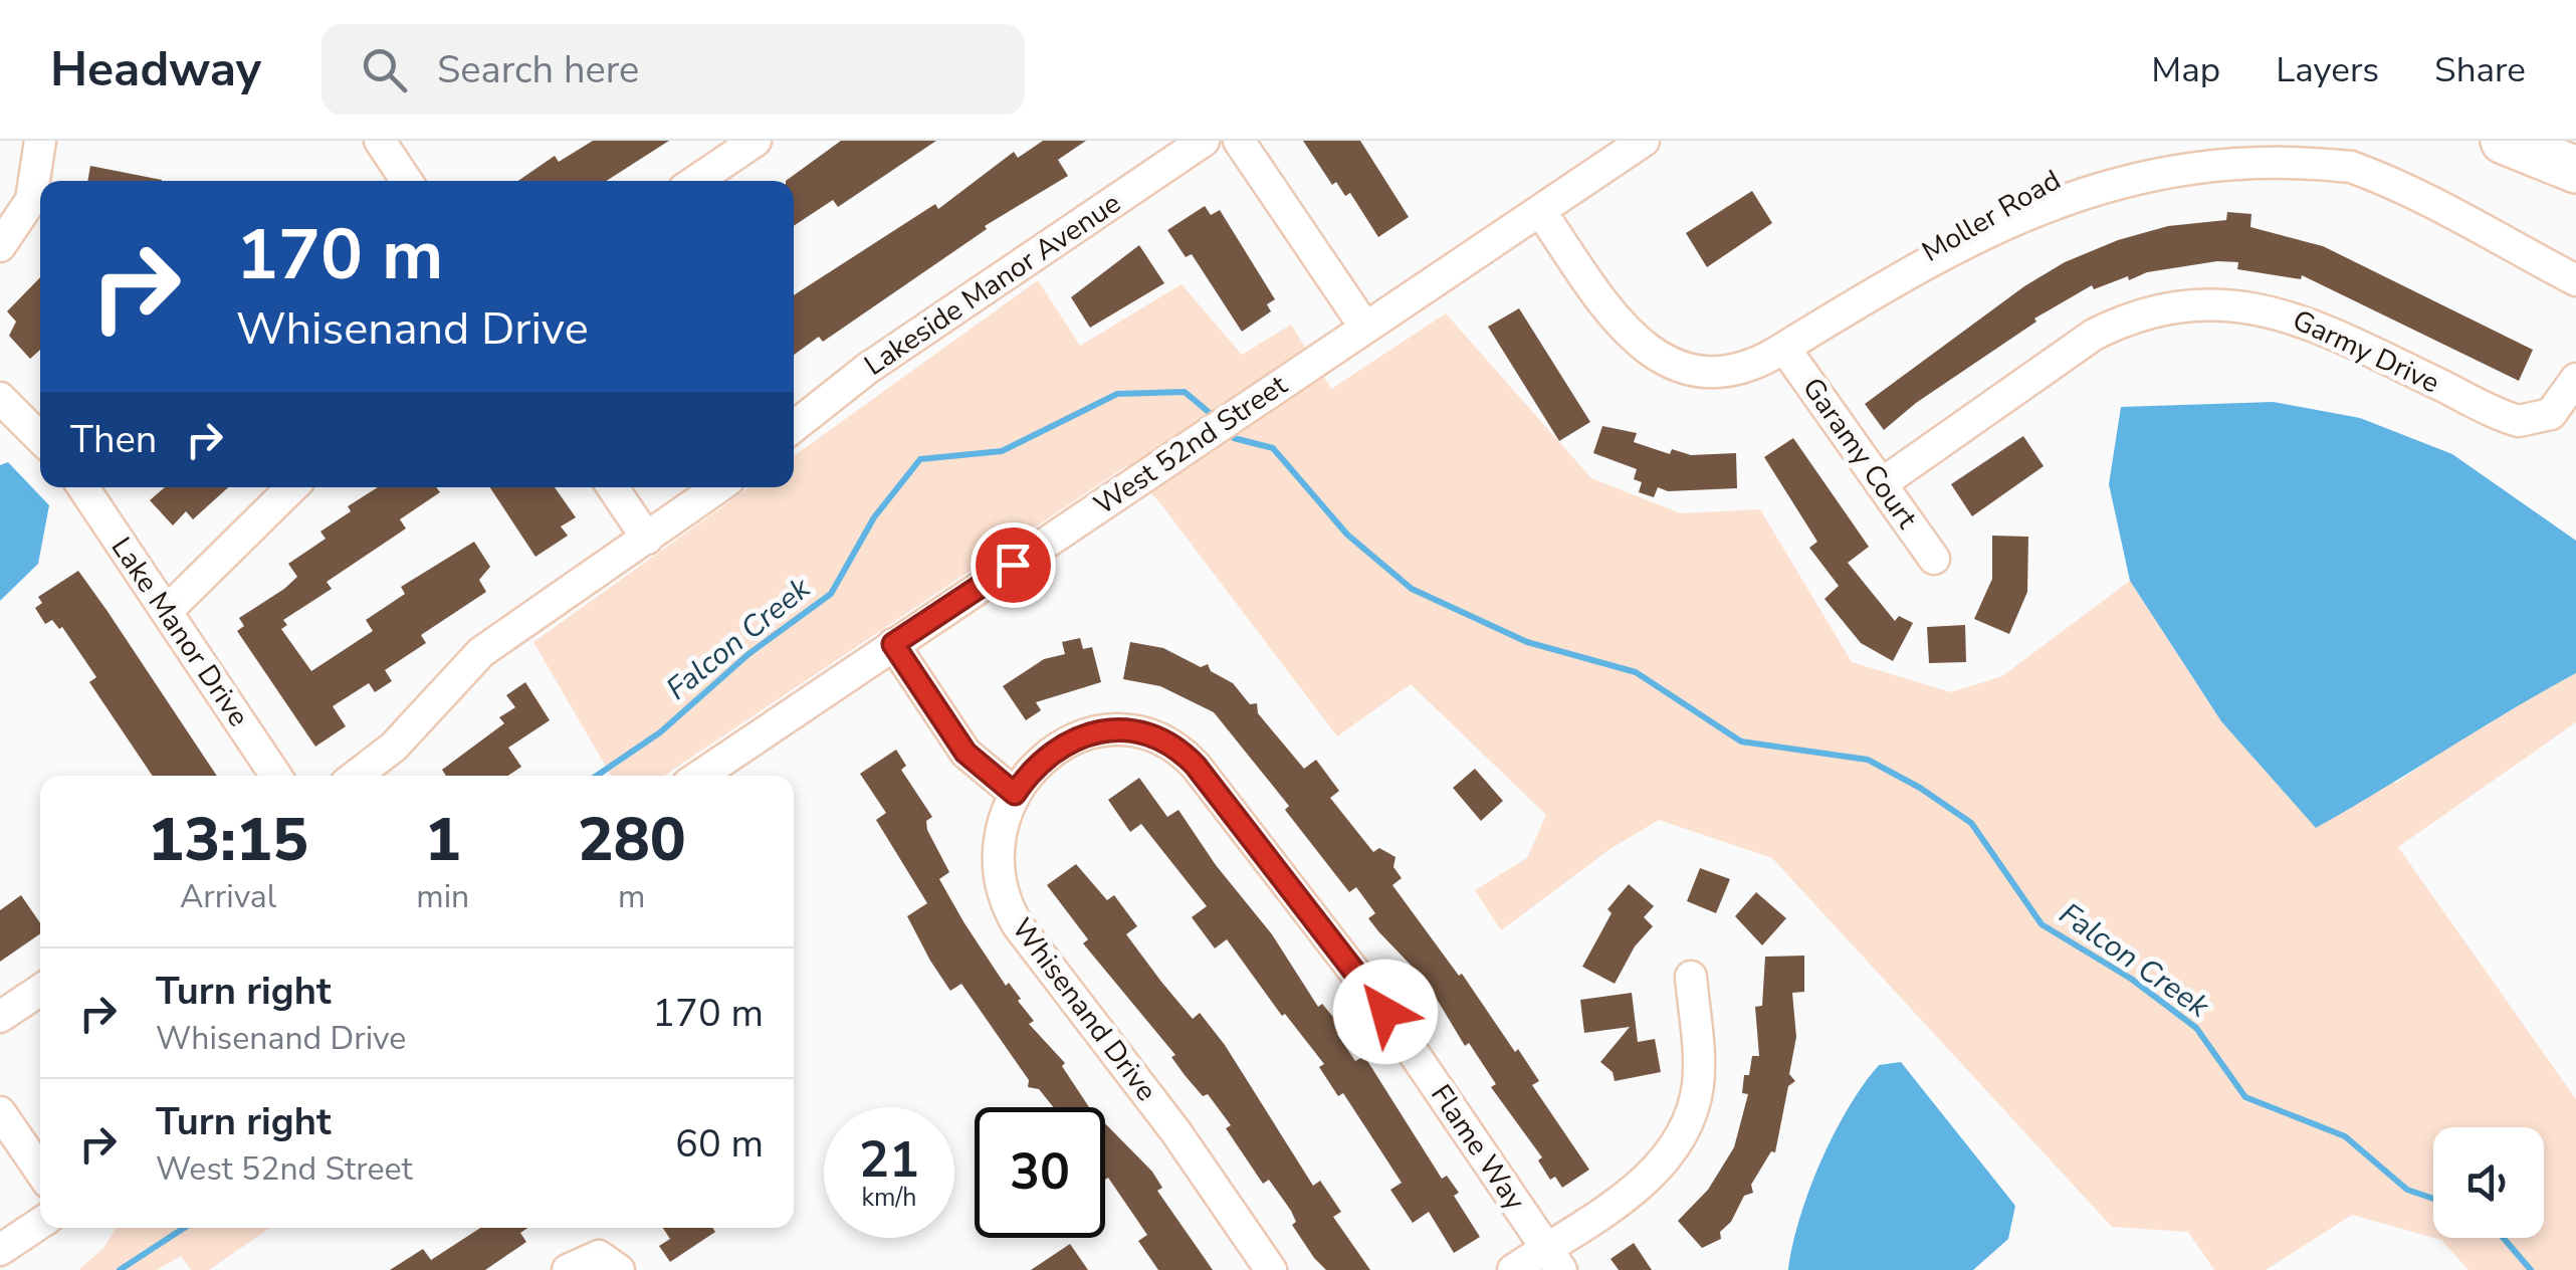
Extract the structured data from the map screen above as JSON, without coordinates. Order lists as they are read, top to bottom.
{
  "streets": {
    "street": [
      "Moller Road",
      "Lakeside Manor Avenue",
      "Garmy Drive",
      "West 52nd Street",
      "Garamy Court",
      "Lake Manor Drive",
      "Whisenand Drive",
      "Flame Way"
    ]
  },
  "crossings": [
    ["Moller Road", "West 52nd Street"],
    ["Moller Road", "Garamy Court"],
    ["Garmy Drive", "Garamy Court"],
    ["Whisenand Drive", "Flame Way"]
  ],
  "water": ["Falcon Creek"],
  "page": {
    "header": "Headway",
    "search": "Search here",
    "nav": ["Map", "Layers", "Share"],
    "turn": ["170 m", "Whisenand Drive"],
    "then": "Then",
    "eta": [
      "13:15",
      "Arrival",
      "1",
      "min",
      "280",
      "m"
    ],
    "list": [
      {
        "name": "Turn right",
        "note": "Whisenand Drive",
        "value": "170 m"
      },
      {
        "name": "Turn right",
        "note": "West 52nd Street",
        "value": "60 m"
      }
    ],
    "speed": "21 km/h",
    "limit": "30"
  }
}
